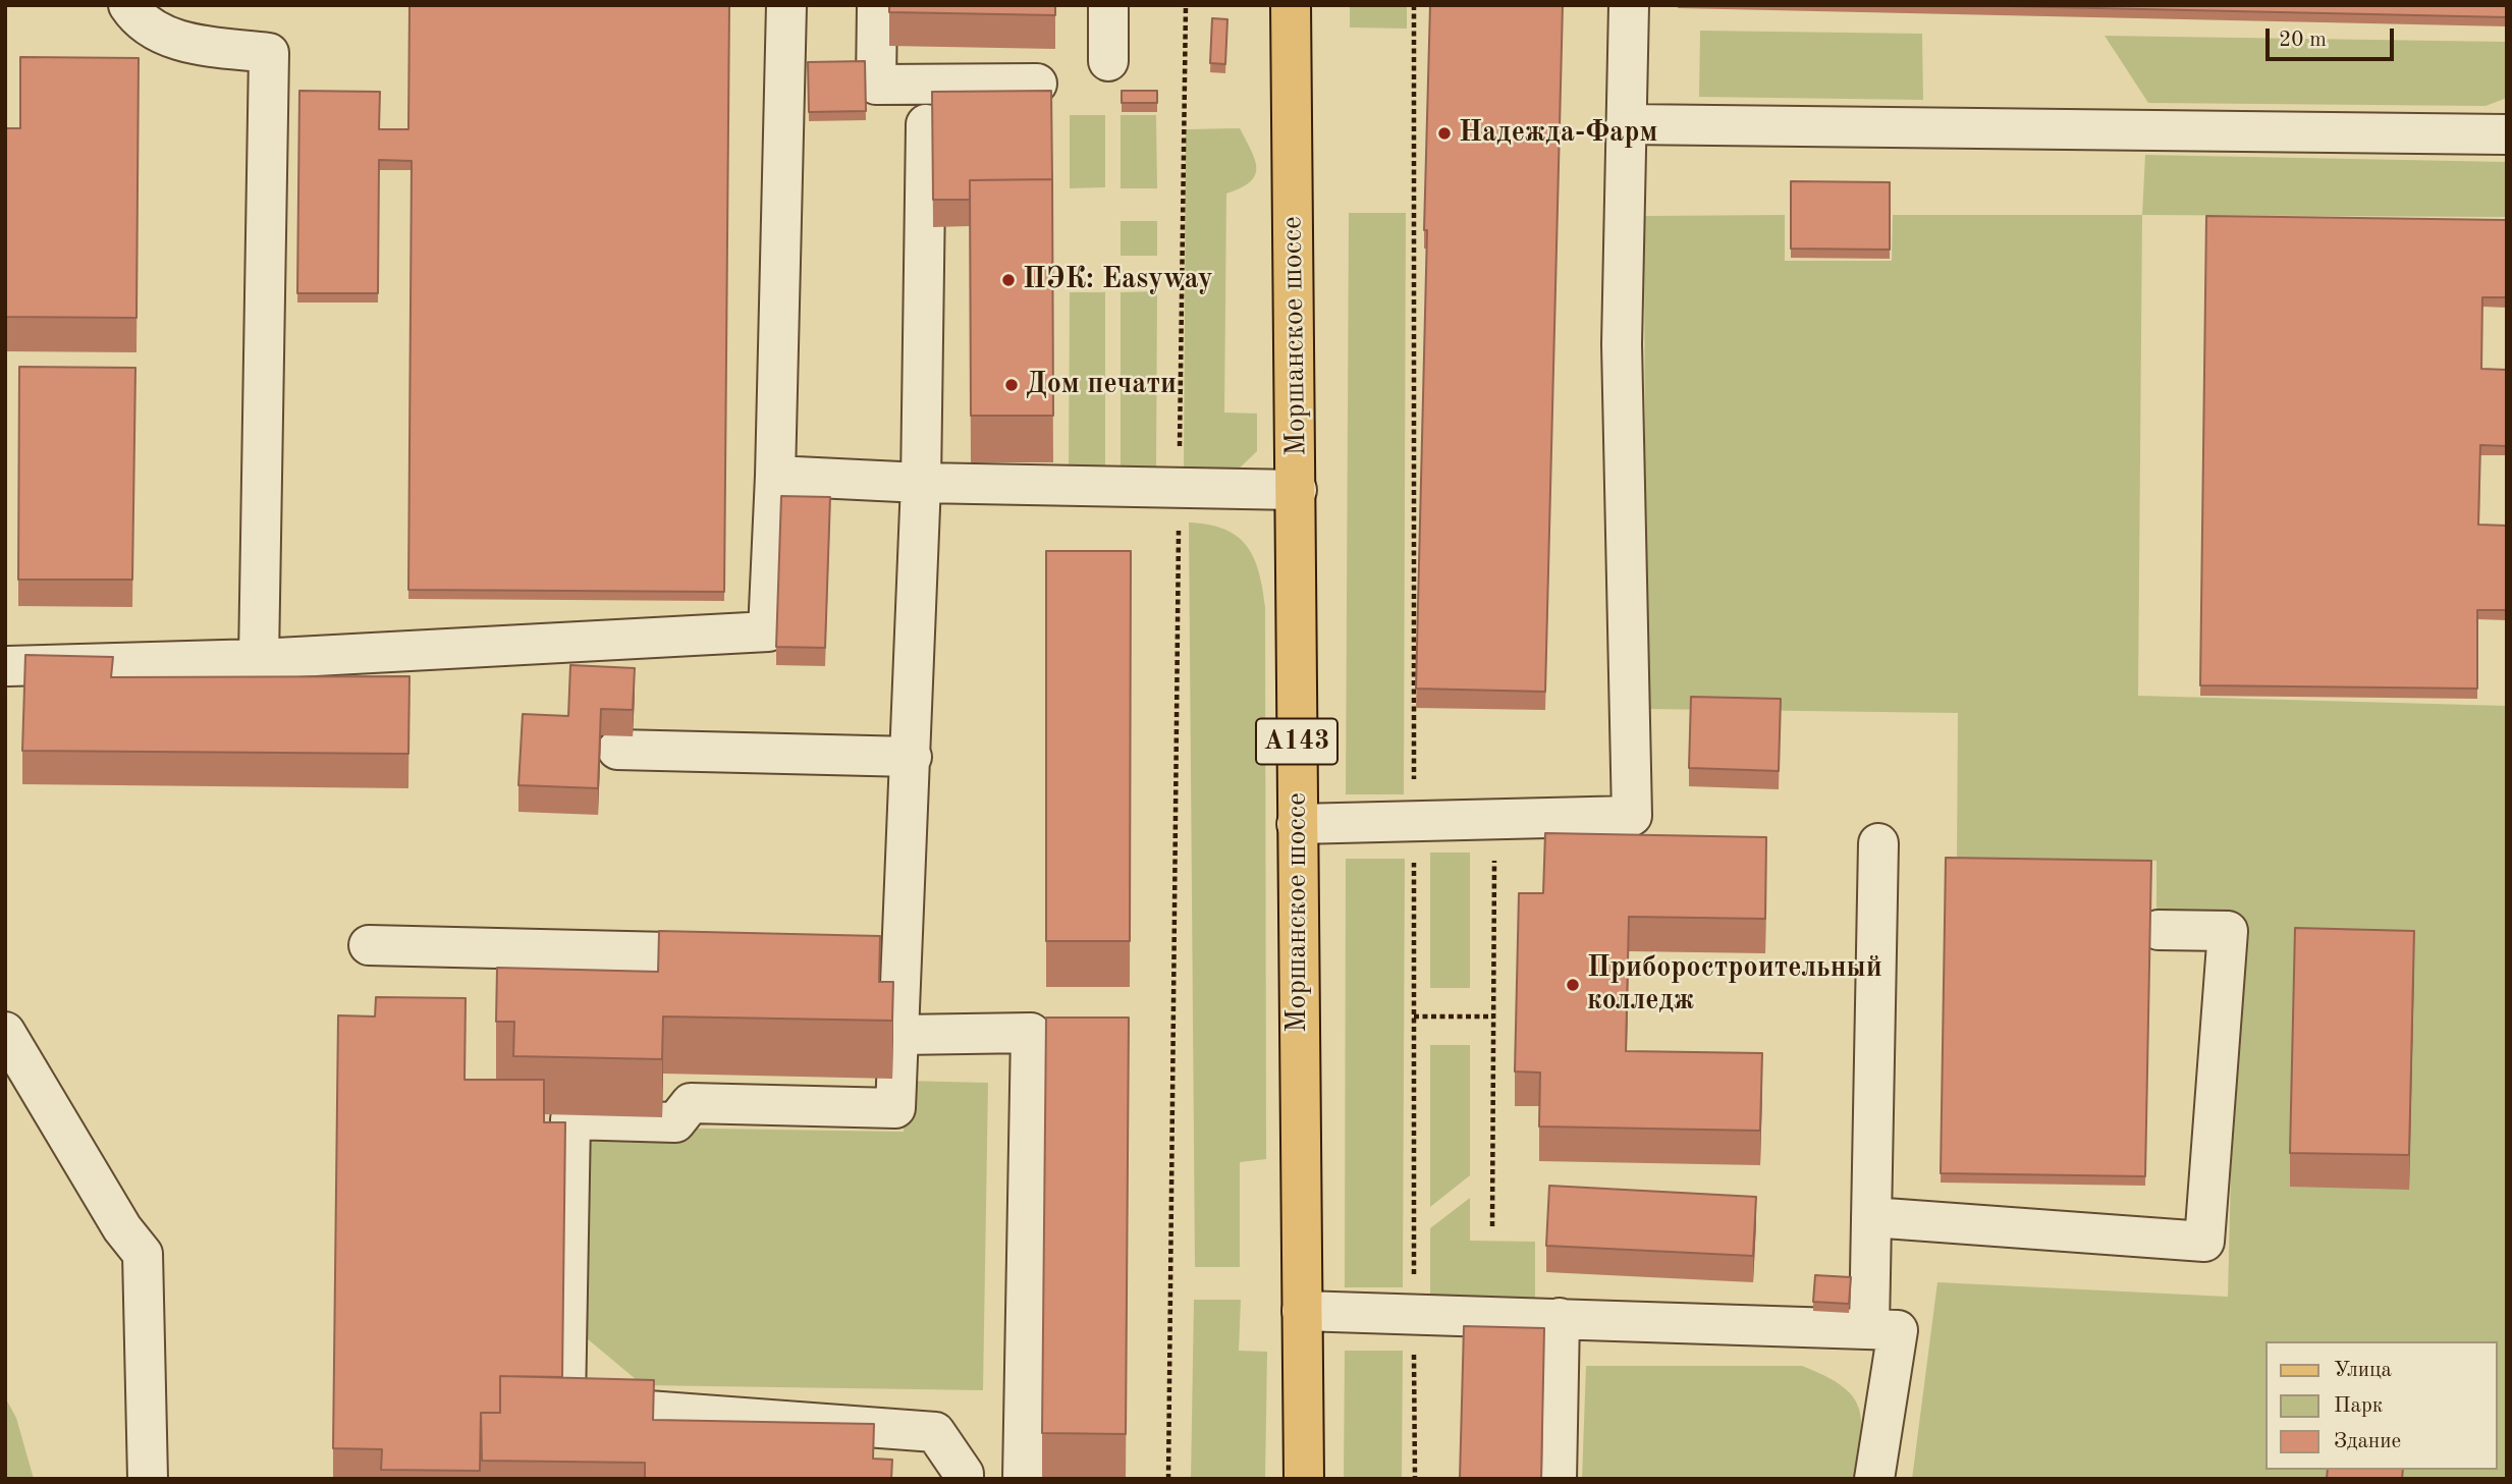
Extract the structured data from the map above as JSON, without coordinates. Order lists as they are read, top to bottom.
{
  "streets": {
    "main road": ["Моршанское шоссе", "А143"]
  },
  "places": [
    "Надежда-Фарм",
    "ПЭК: Easyway",
    "Дом печати",
    "Приборостроительный колледж"
  ],
  "legend": ["Улица", "Парк", "Здание"],
  "scale_bar": "20 m"
}
